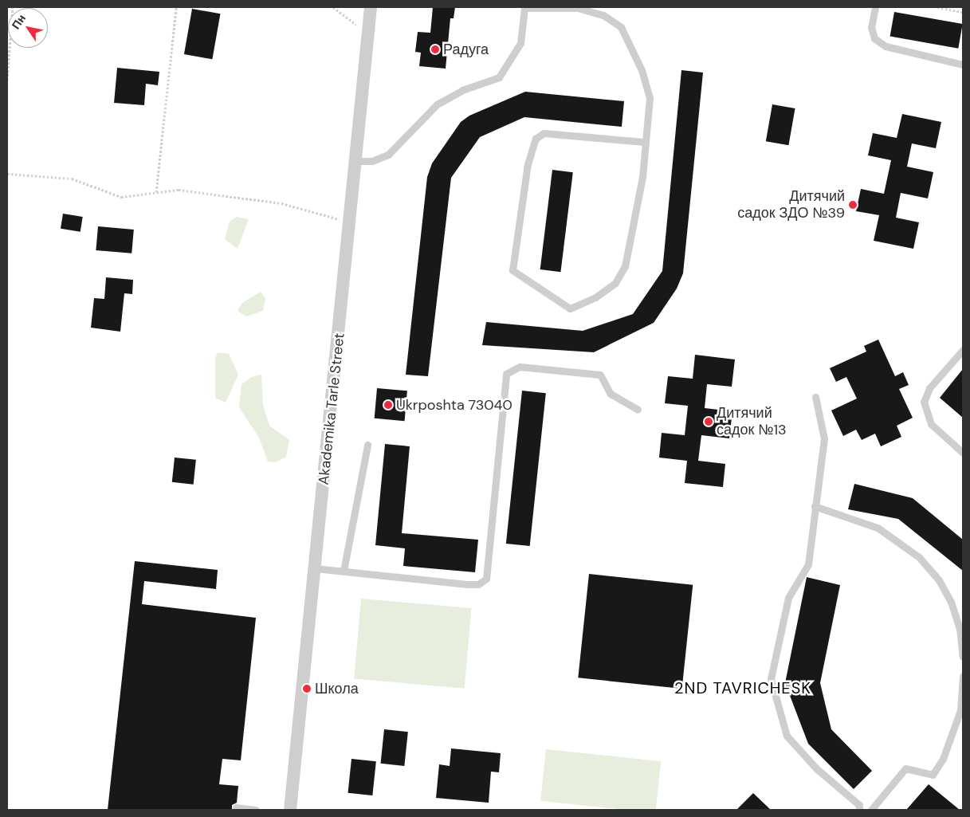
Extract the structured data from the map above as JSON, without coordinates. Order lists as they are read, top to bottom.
{
  "streets": {
    "street": ["Akademika Tarle Street"]
  },
  "districts": ["2ND TAVRICHESK"],
  "places": [
    "Радуга",
    "Дитячий садок ЗДО №39",
    "Ukrposhta 73040",
    "Дитячий садок №13",
    "Школа"
  ],
  "north": "top left"
}
